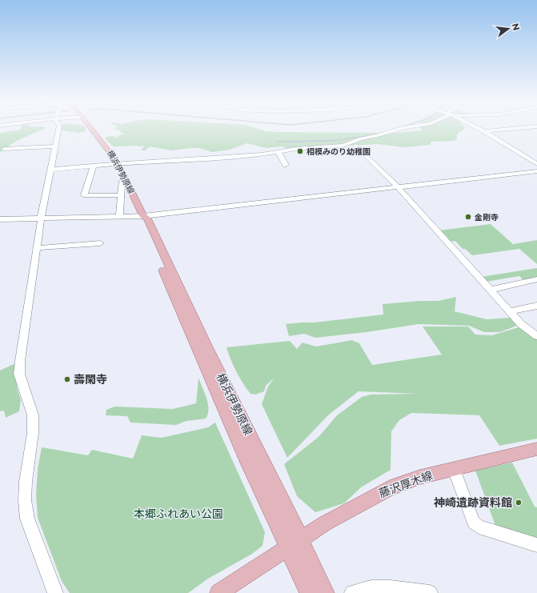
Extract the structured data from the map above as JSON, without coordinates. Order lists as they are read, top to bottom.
{
  "streets": {
    "main road": ["横浜伊勢原線", "藤沢厚木線"]
  },
  "crossings": [
    ["横浜伊勢原線", "藤沢厚木線"]
  ],
  "parks": ["本郷ふれあい公園"],
  "places": [
    "相模みのり幼稚園",
    "金剛寺",
    "壽閑寺",
    "神崎遺跡資料館"
  ],
  "north": "right"
}
